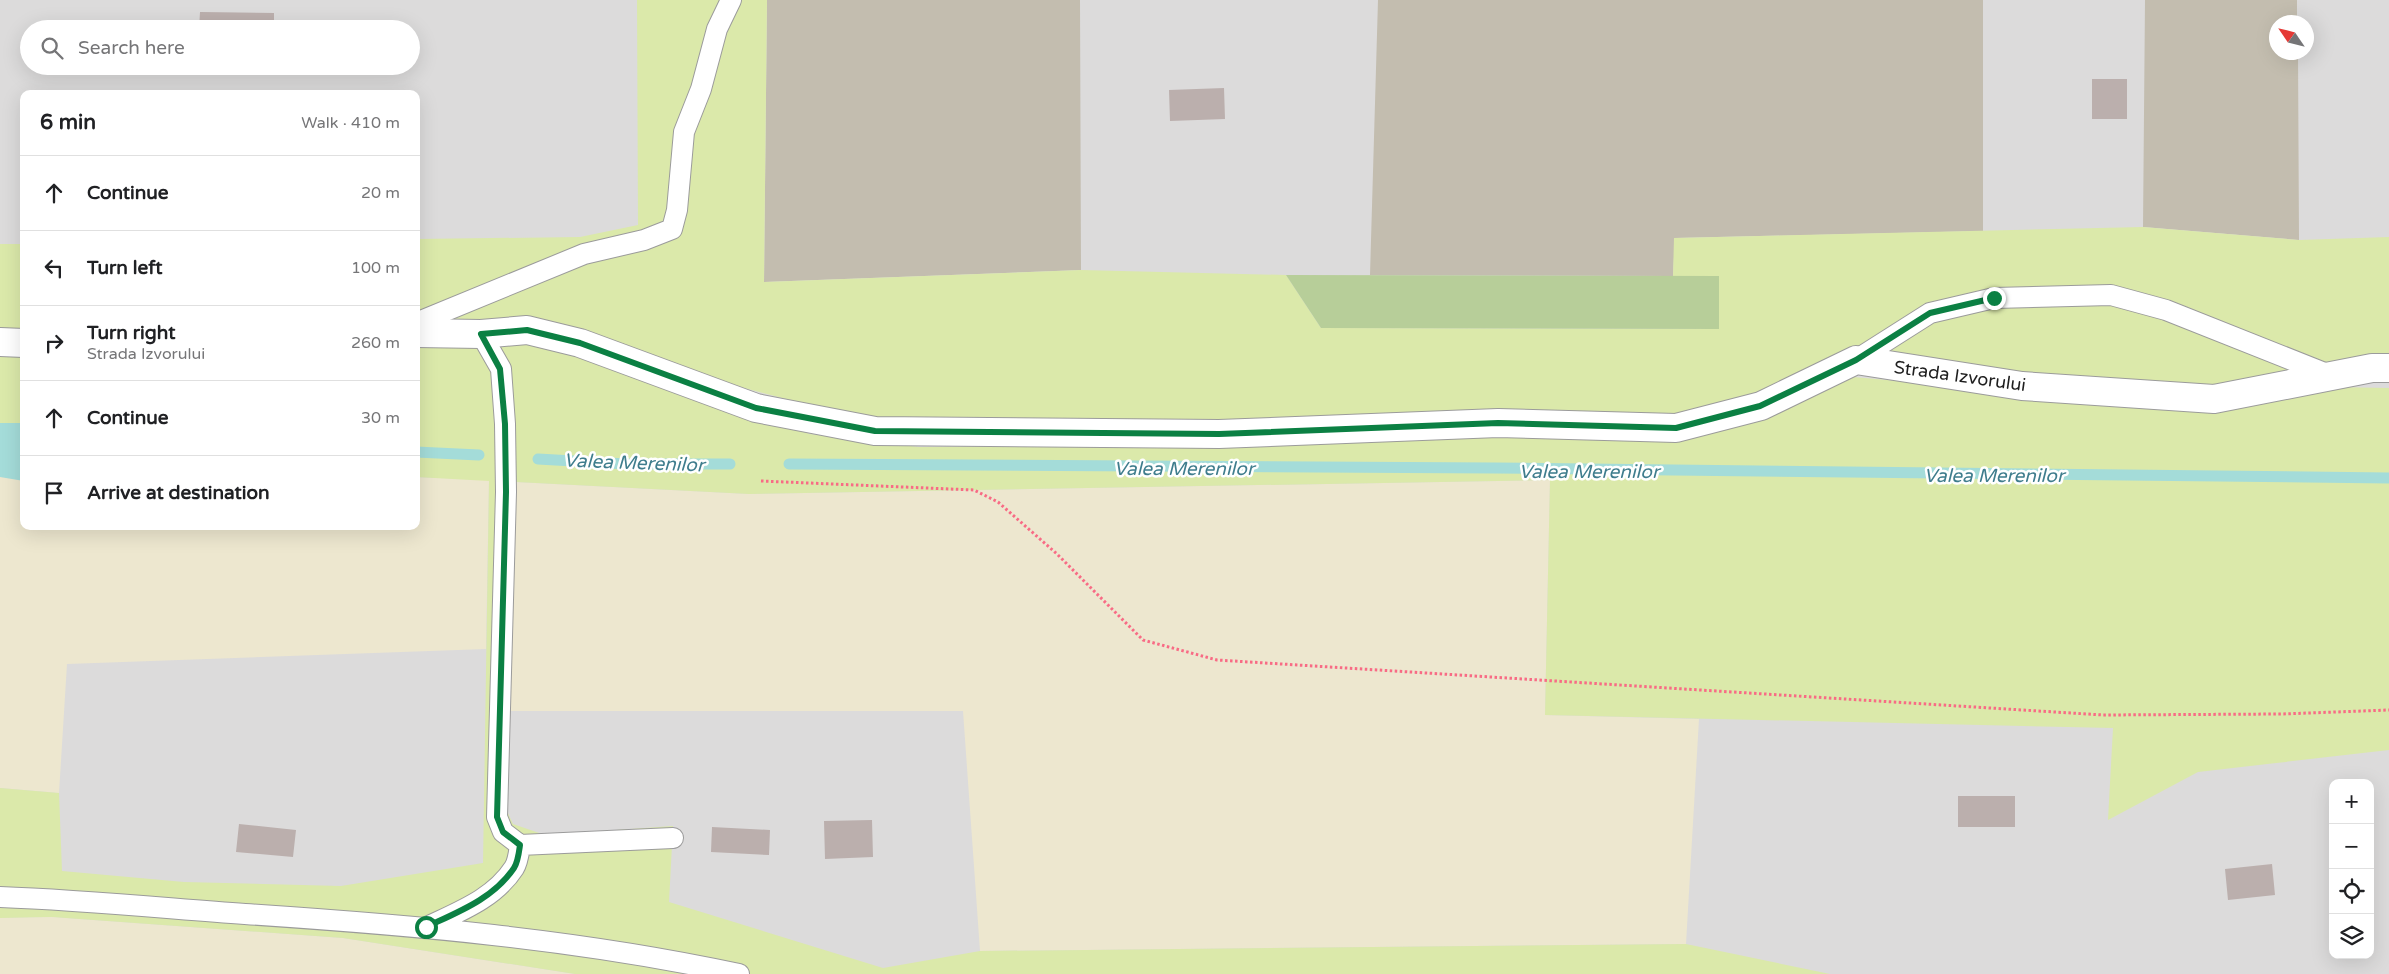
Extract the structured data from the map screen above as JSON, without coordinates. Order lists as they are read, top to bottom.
{
  "streets": {
    "street": ["Strada Izvorului"]
  },
  "water": ["Valea Merenilor"],
  "north": "top left",
  "page": {
    "search": "Search here",
    "heading": ["6 min", "Walk · 410 m"],
    "list": [
      ["Continue", "20 m"],
      ["Turn left", "100 m"],
      ["Turn right", "Strada Izvorului", "260 m"],
      ["Continue", "30 m"],
      "Arrive at destination"
    ],
    "map_buttons": ["+", "−"]
  }
}
